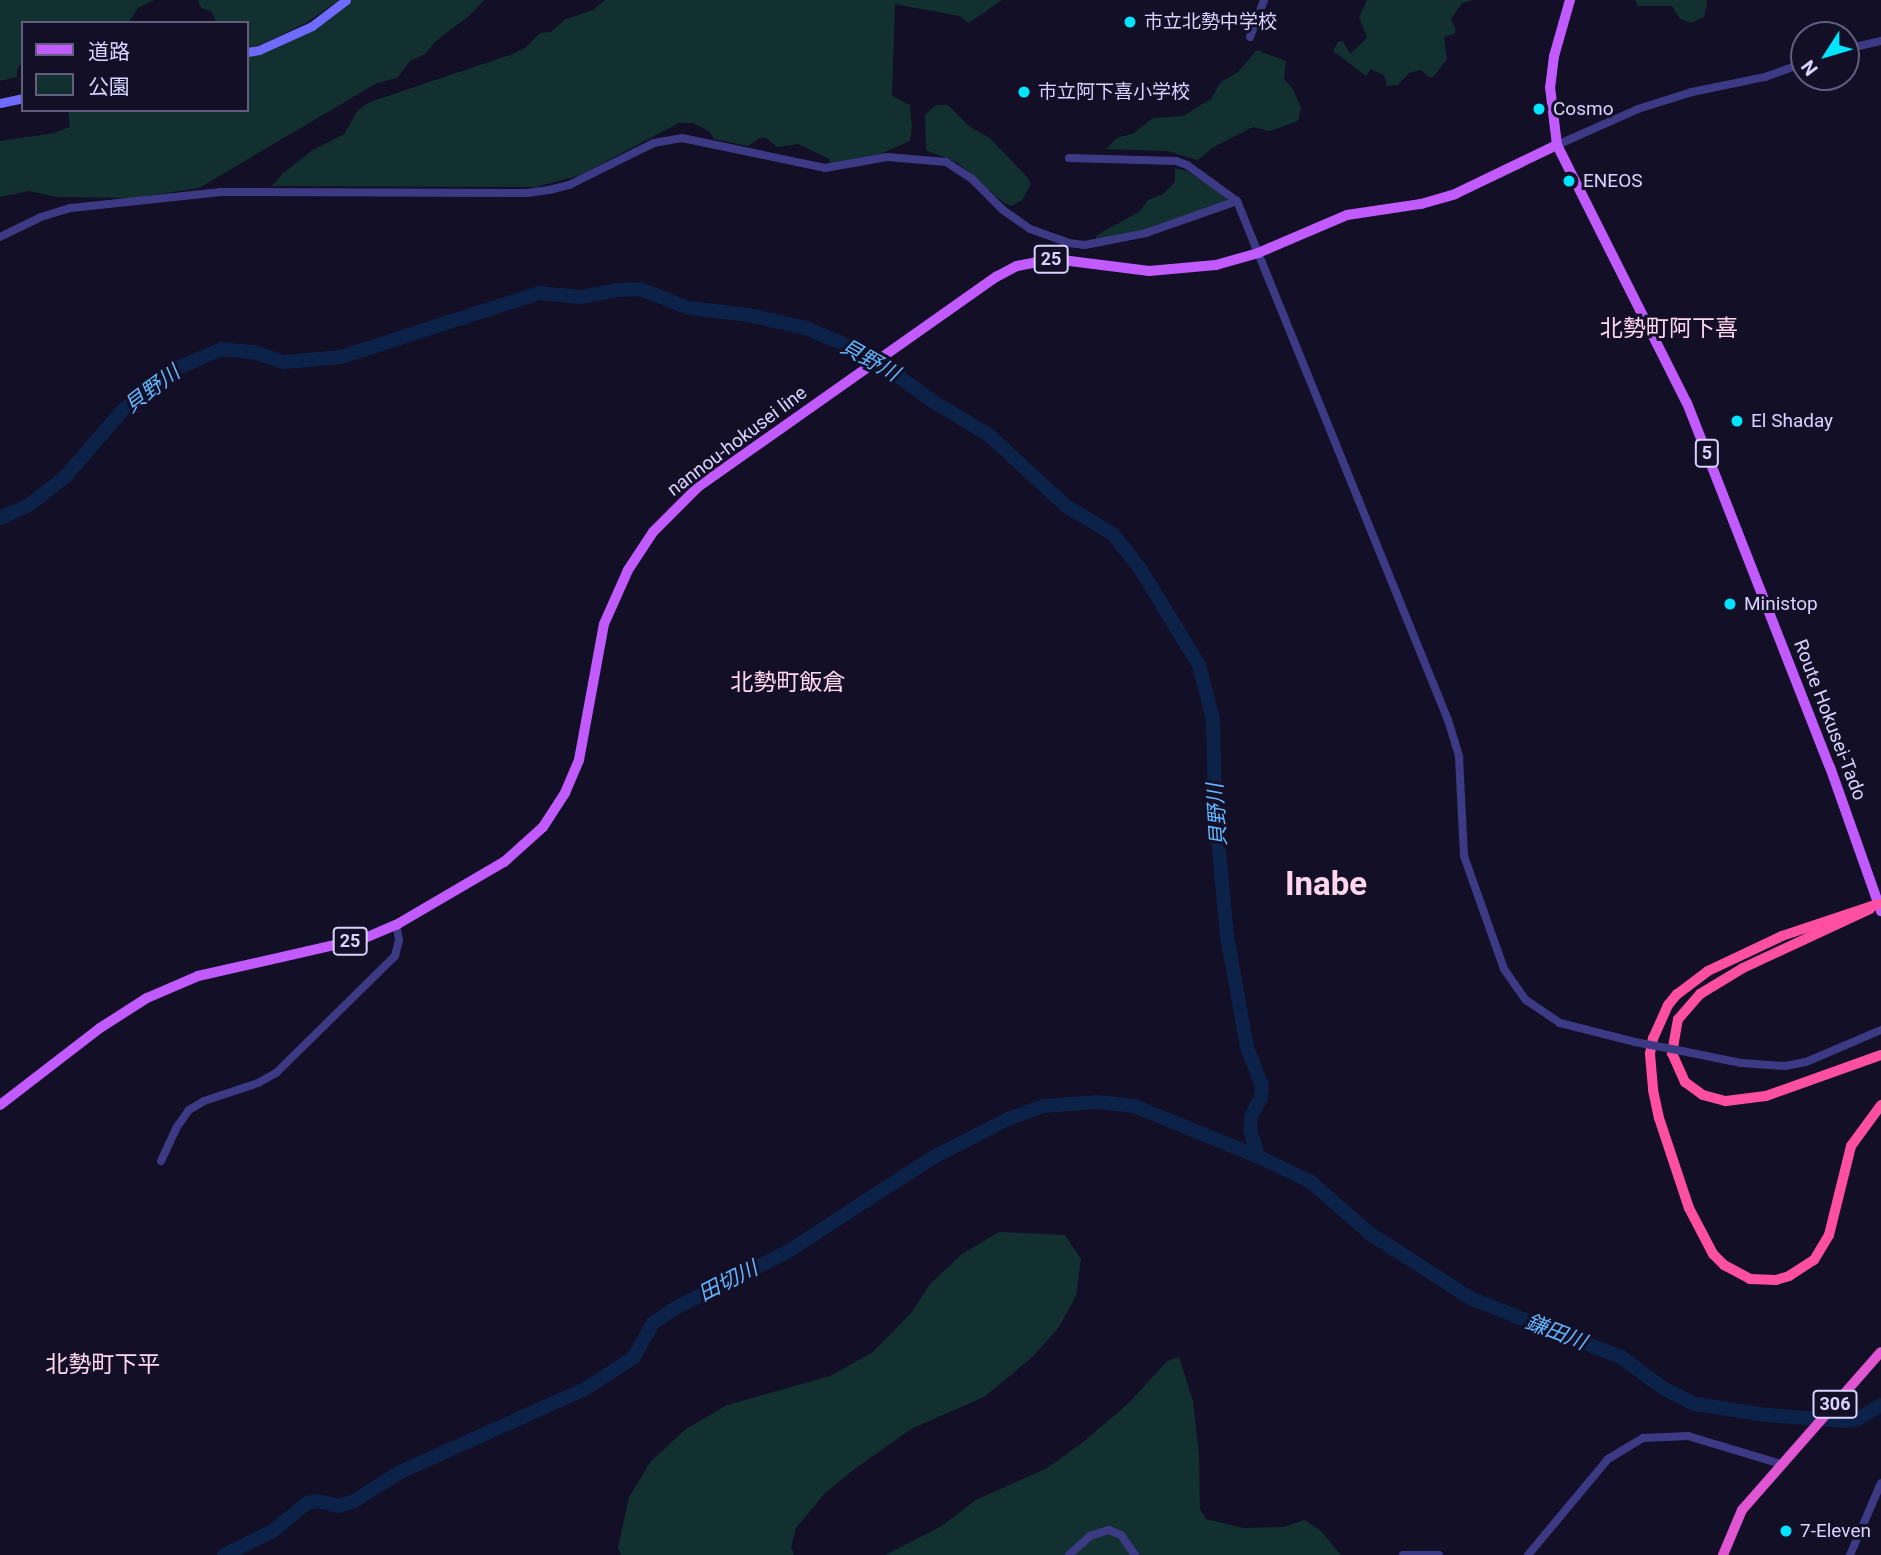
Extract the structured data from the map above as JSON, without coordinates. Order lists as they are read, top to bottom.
{
  "streets": {
    "highway": ["306"],
    "main road": [
      "25",
      "nannou-hokusei line",
      "5",
      "Route Hokusei-Tado"
    ]
  },
  "crossings": [
    ["nannou-hokusei line", "Route Hokusei-Tado"]
  ],
  "districts": [
    "北勢町阿下喜",
    "北勢町飯倉",
    "Inabe",
    "北勢町下平"
  ],
  "water": ["貝野川", "田切川", "鎌田川"],
  "places": [
    "市立北勢中学校",
    "市立阿下喜小学校",
    "Cosmo",
    "ENEOS",
    "El Shaday",
    "Ministop",
    "7-Eleven"
  ],
  "legend": ["道路", "公園"],
  "north": "bottom left"
}
